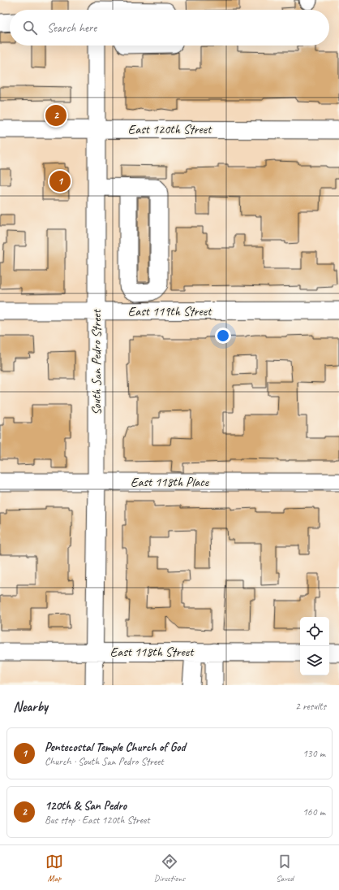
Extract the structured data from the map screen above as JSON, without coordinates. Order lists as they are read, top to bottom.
{
  "streets": {
    "street": [
      "East 120th Street",
      "East 119th Street",
      "South San Pedro Street",
      "East 118th Place",
      "East 118th Street"
    ]
  },
  "crossings": [
    ["East 120th Street", "South San Pedro Street"],
    ["East 119th Street", "South San Pedro Street"],
    ["South San Pedro Street", "East 118th Place"],
    ["South San Pedro Street", "East 118th Street"]
  ],
  "page": {
    "search": "Search here",
    "pins": ["2", "1"],
    "heading": ["Nearby", "2 results"],
    "list": [
      {
        "mark": "1",
        "name": "Pentecostal Temple Church of God",
        "note": "Church · South San Pedro Street",
        "value": "130 m"
      },
      {
        "mark": "2",
        "name": "120th & San Pedro",
        "note": "Bus stop · East 120th Street",
        "value": "160 m"
      }
    ],
    "nav": ["Map", "Directions", "Saved"]
  }
}
